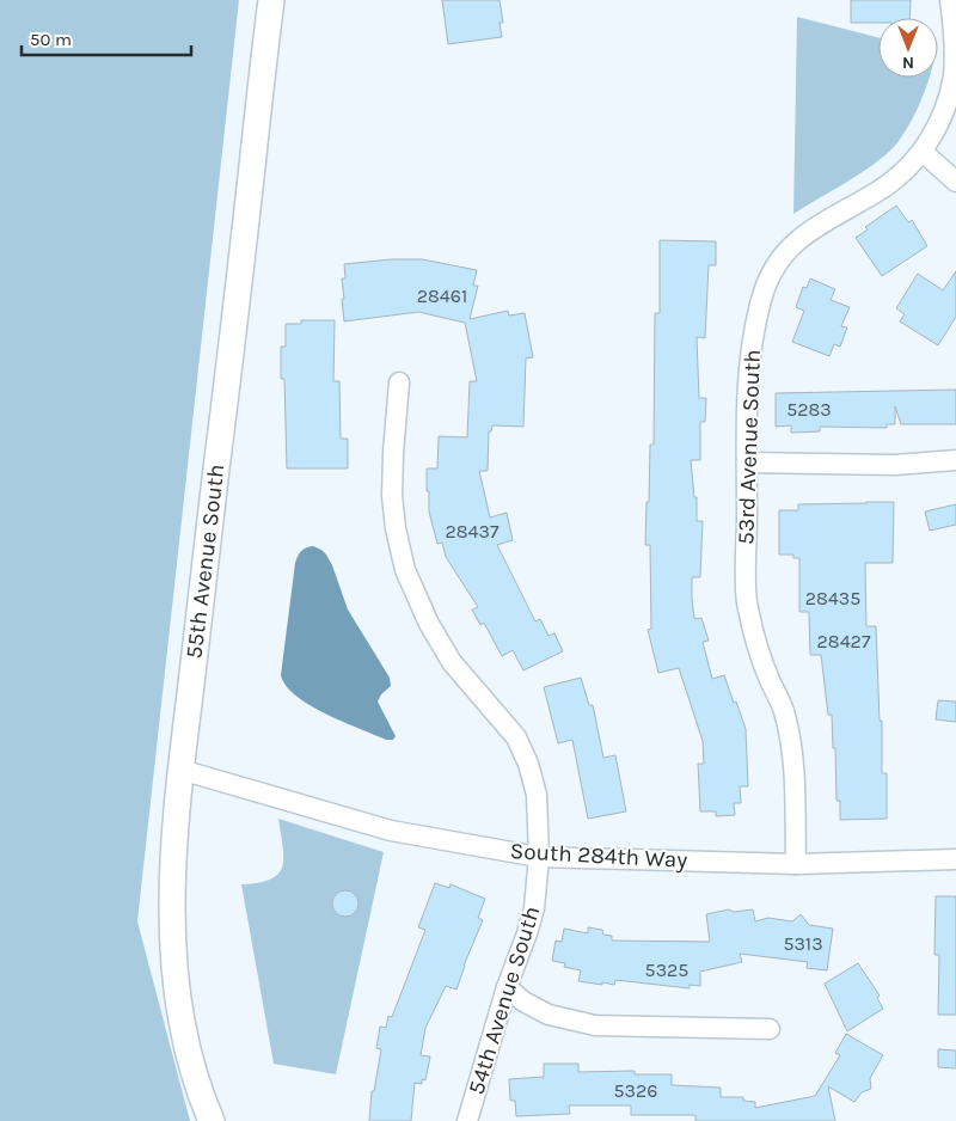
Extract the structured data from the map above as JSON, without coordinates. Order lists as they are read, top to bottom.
{
  "streets": {
    "street": [
      "53rd Avenue South",
      "55th Avenue South",
      "South 284th Way",
      "54th Avenue South"
    ]
  },
  "crossings": [
    ["53rd Avenue South", "South 284th Way"],
    ["55th Avenue South", "South 284th Way"],
    ["South 284th Way", "54th Avenue South"]
  ],
  "house_numbers": [
    "28461",
    "5283",
    "28437",
    "28435",
    "28427",
    "5313",
    "5325",
    "5326"
  ],
  "scale_bar": "50 m",
  "north": "bottom"
}
